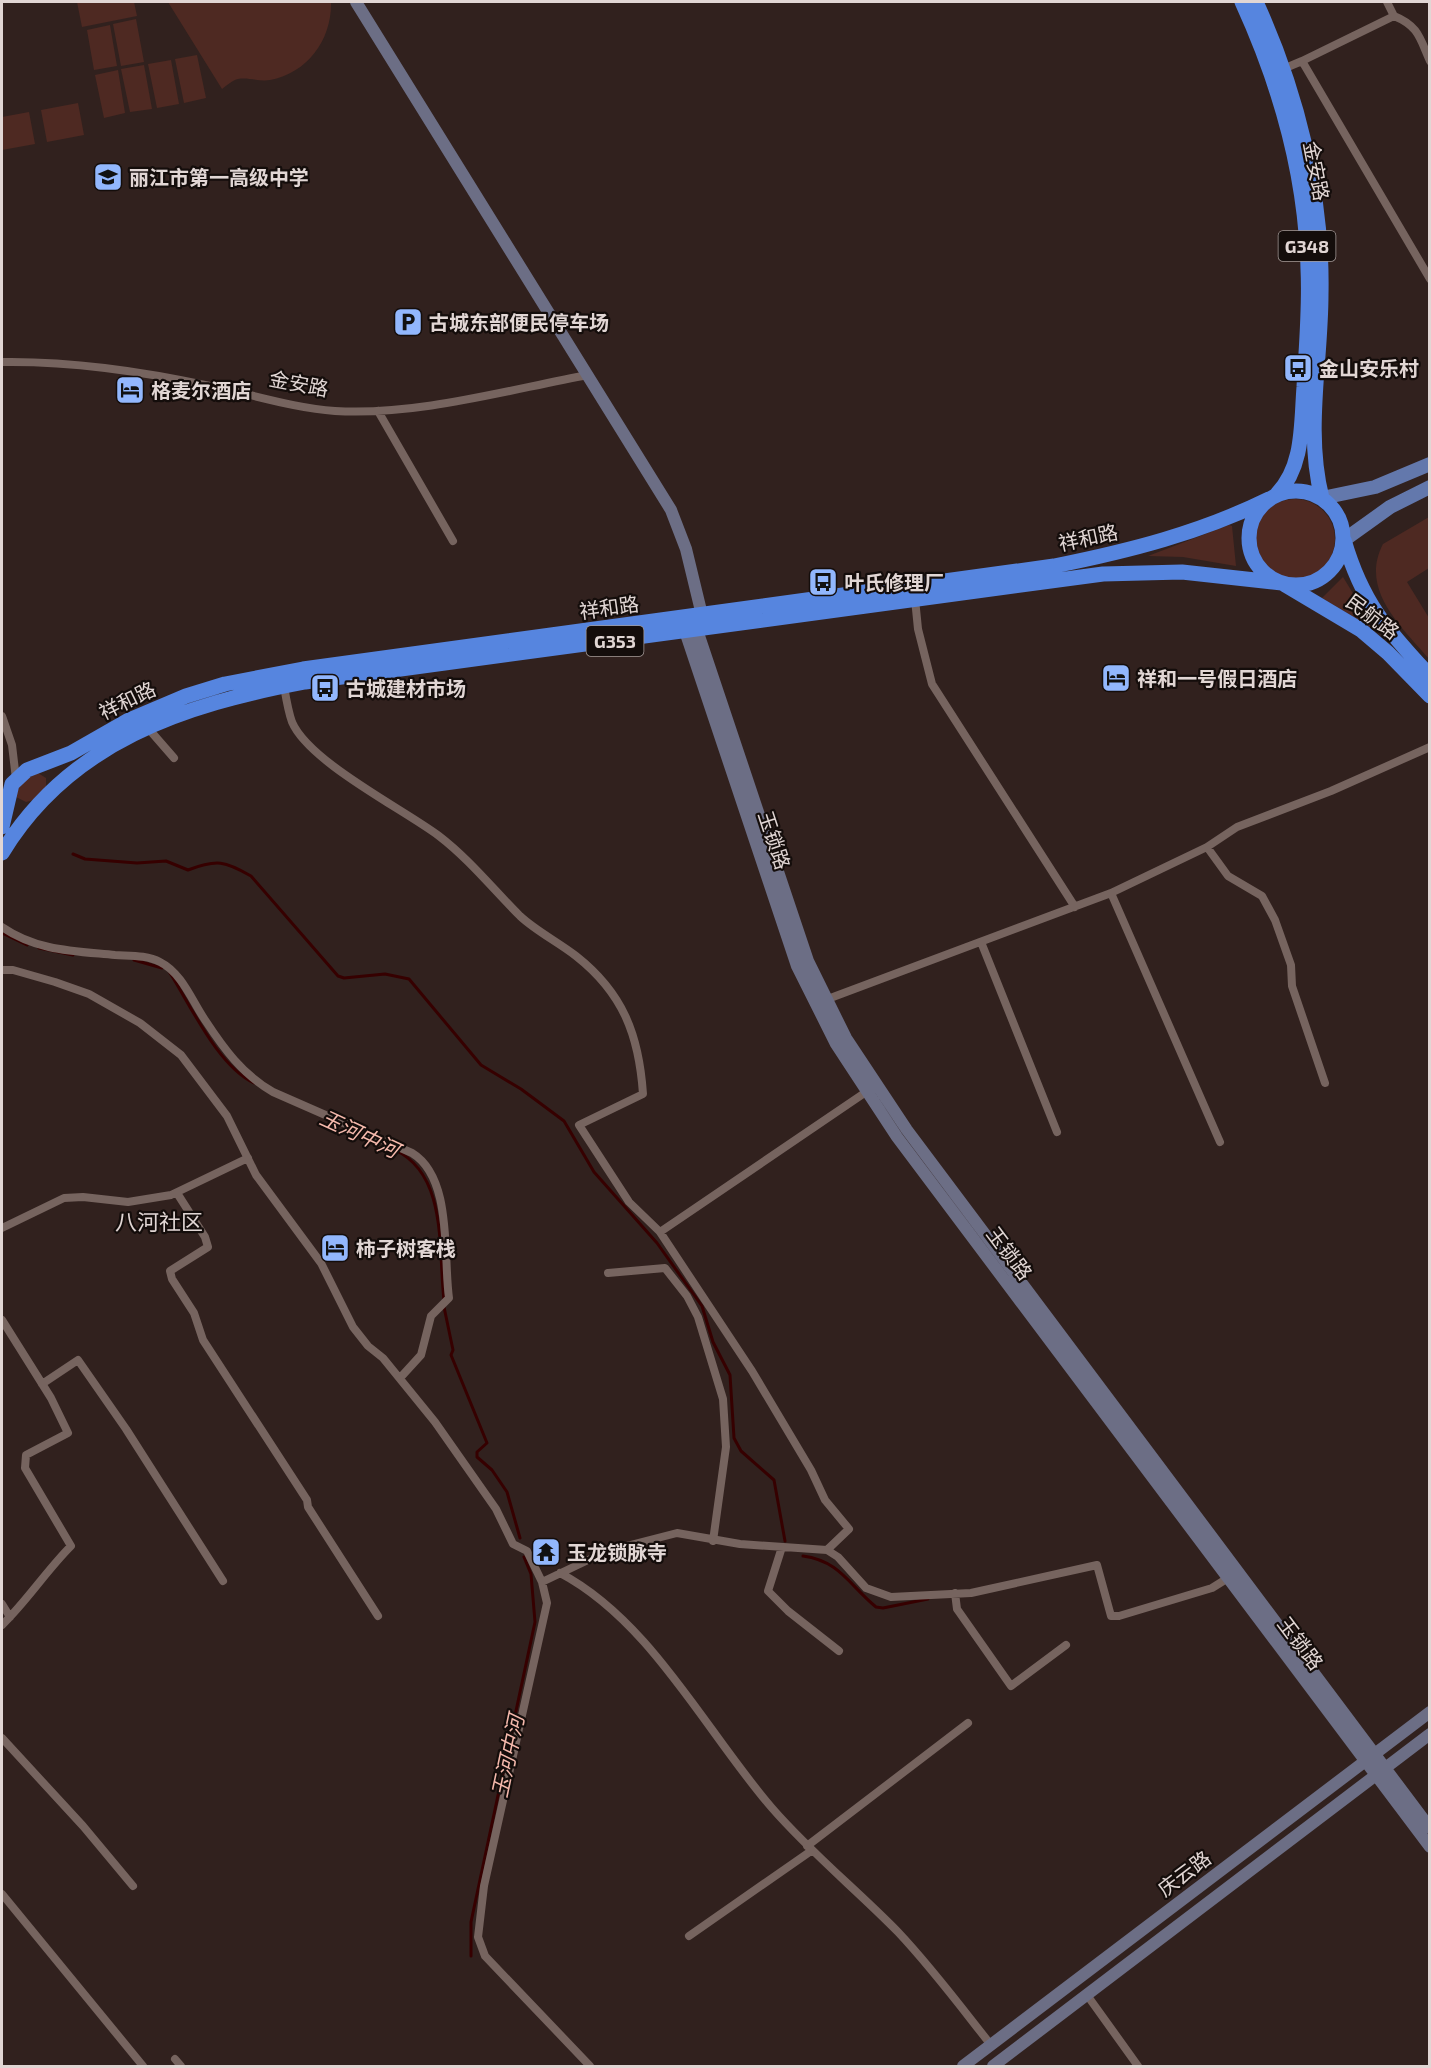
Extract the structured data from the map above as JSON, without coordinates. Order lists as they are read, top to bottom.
{
  "streets": {
    "highway": [
      "金安路",
      "G348",
      "祥和路",
      "民航路",
      "G353"
    ],
    "street": ["玉锁路", "庆云路"]
  },
  "crossings": [
    ["金安路", "G348"],
    ["金安路", "祥和路"],
    ["金安路", "民航路"],
    ["G348", "祥和路"],
    ["G348", "民航路"],
    ["祥和路", "民航路"],
    ["祥和路", "玉锁路"],
    ["玉锁路", "庆云路"]
  ],
  "districts": ["八河社区"],
  "water": ["玉河中河"],
  "places": {
    "school or university": ["丽江市第一高级中学"],
    "parking": ["古城东部便民停车场"],
    "bus stop": ["金山安乐村", "叶氏修理厂", "古城建材市场"],
    "hotel": ["格麦尔酒店", "祥和一号假日酒店", "柿子树客栈"],
    "temple": ["玉龙锁脉寺"]
  }
}
